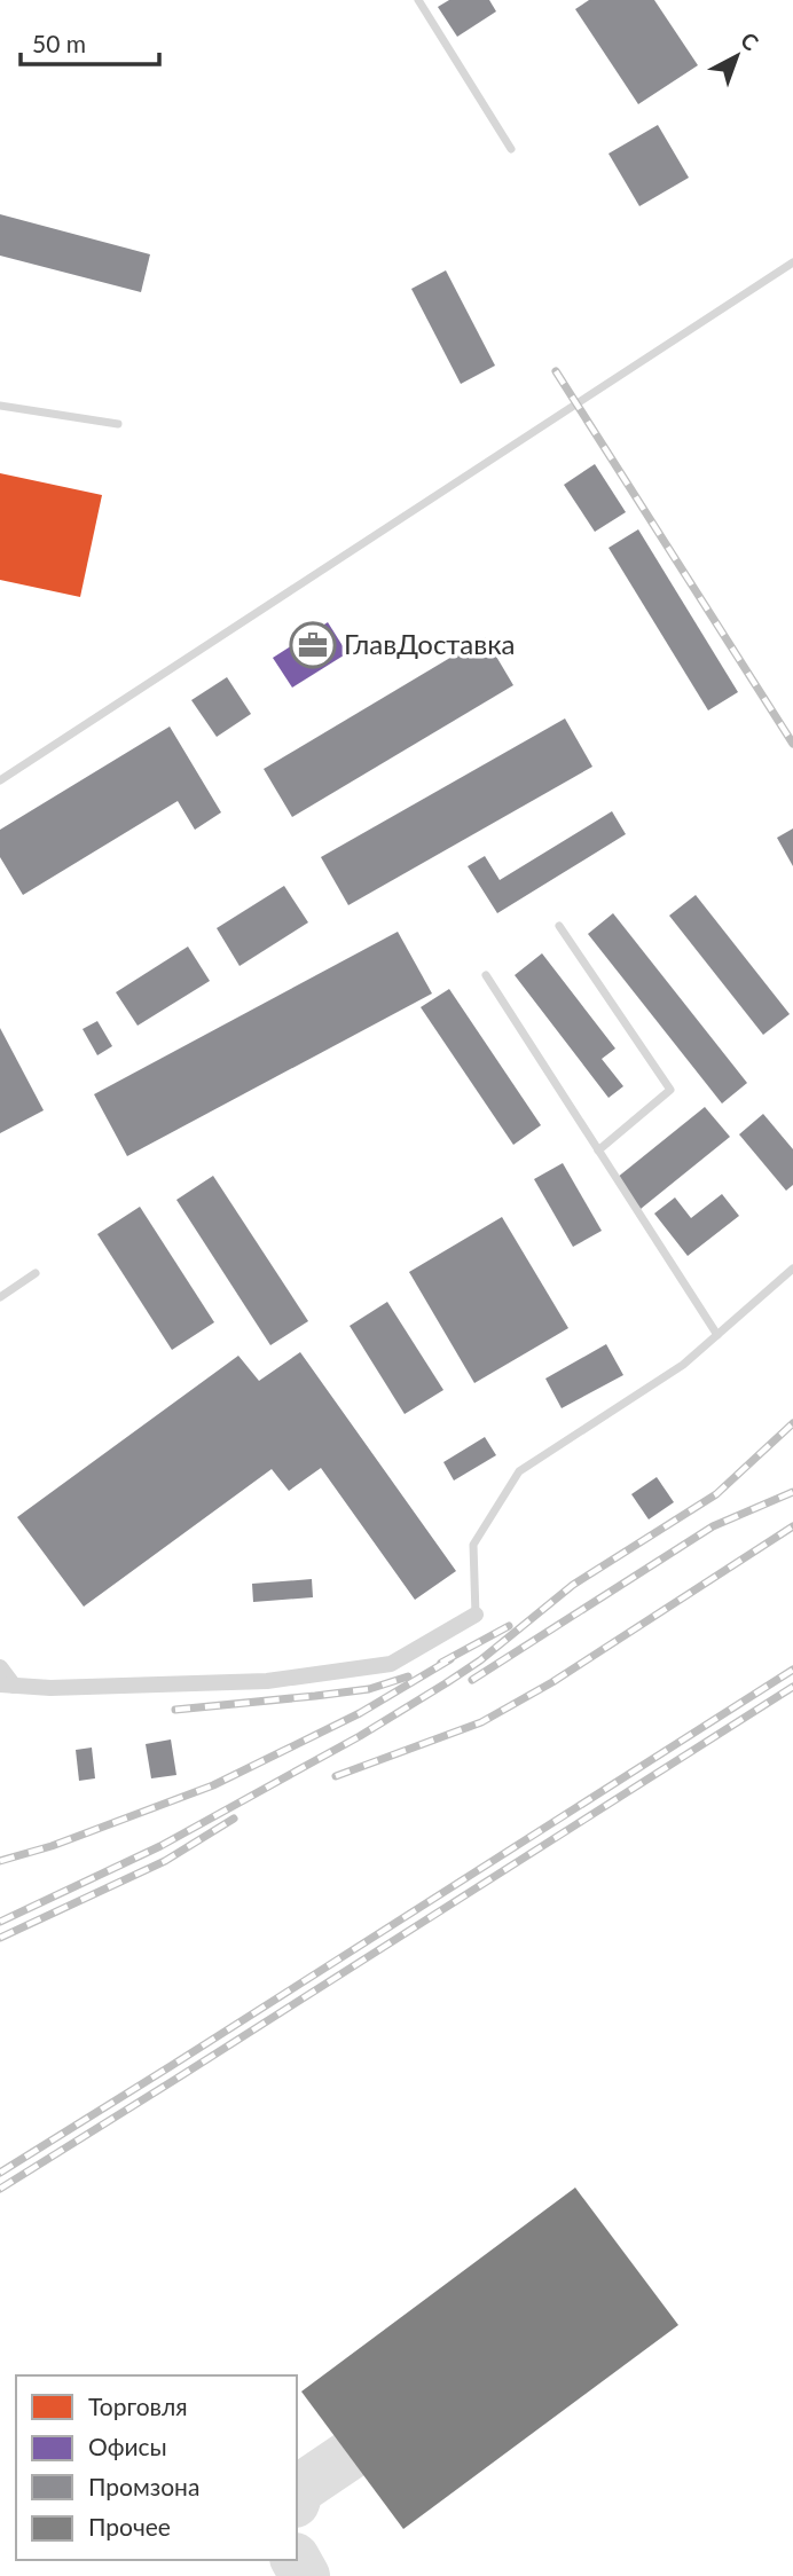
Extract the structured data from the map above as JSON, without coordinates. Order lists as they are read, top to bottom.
{
  "places": {
    "office": ["ГлавДоставка"]
  },
  "legend": [
    "Торговля",
    "Офисы",
    "Промзона",
    "Прочее"
  ],
  "scale_bar": "50 m",
  "north": "top right"
}
